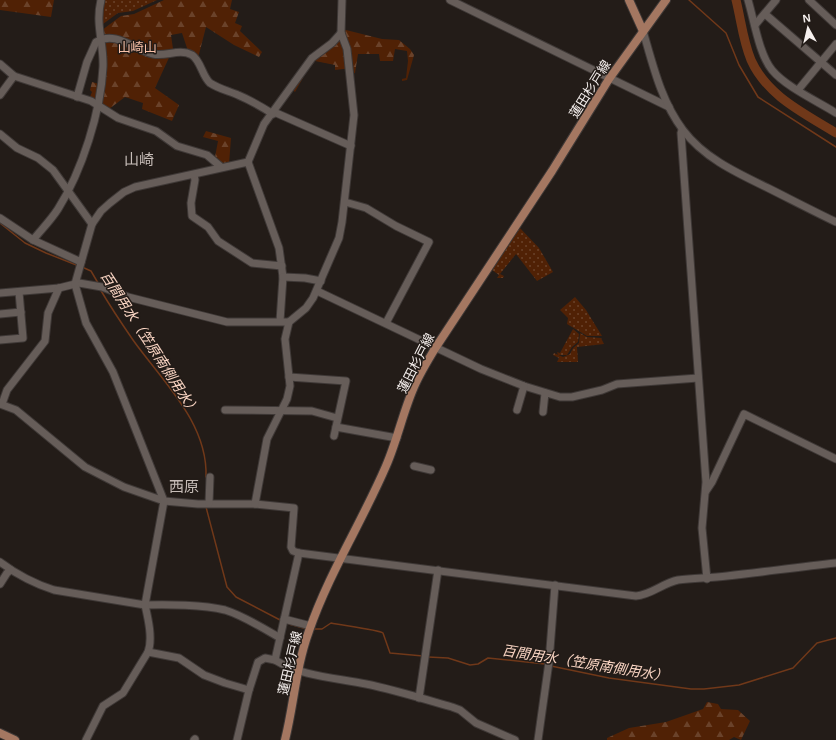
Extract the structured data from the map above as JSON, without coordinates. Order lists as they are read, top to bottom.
{
  "streets": {
    "main road": ["蓮田杉戸線"]
  },
  "districts": ["山崎", "西原"],
  "water": ["百間用水（笠原南側用水）"],
  "parks": ["山崎山"],
  "north": "top"
}
